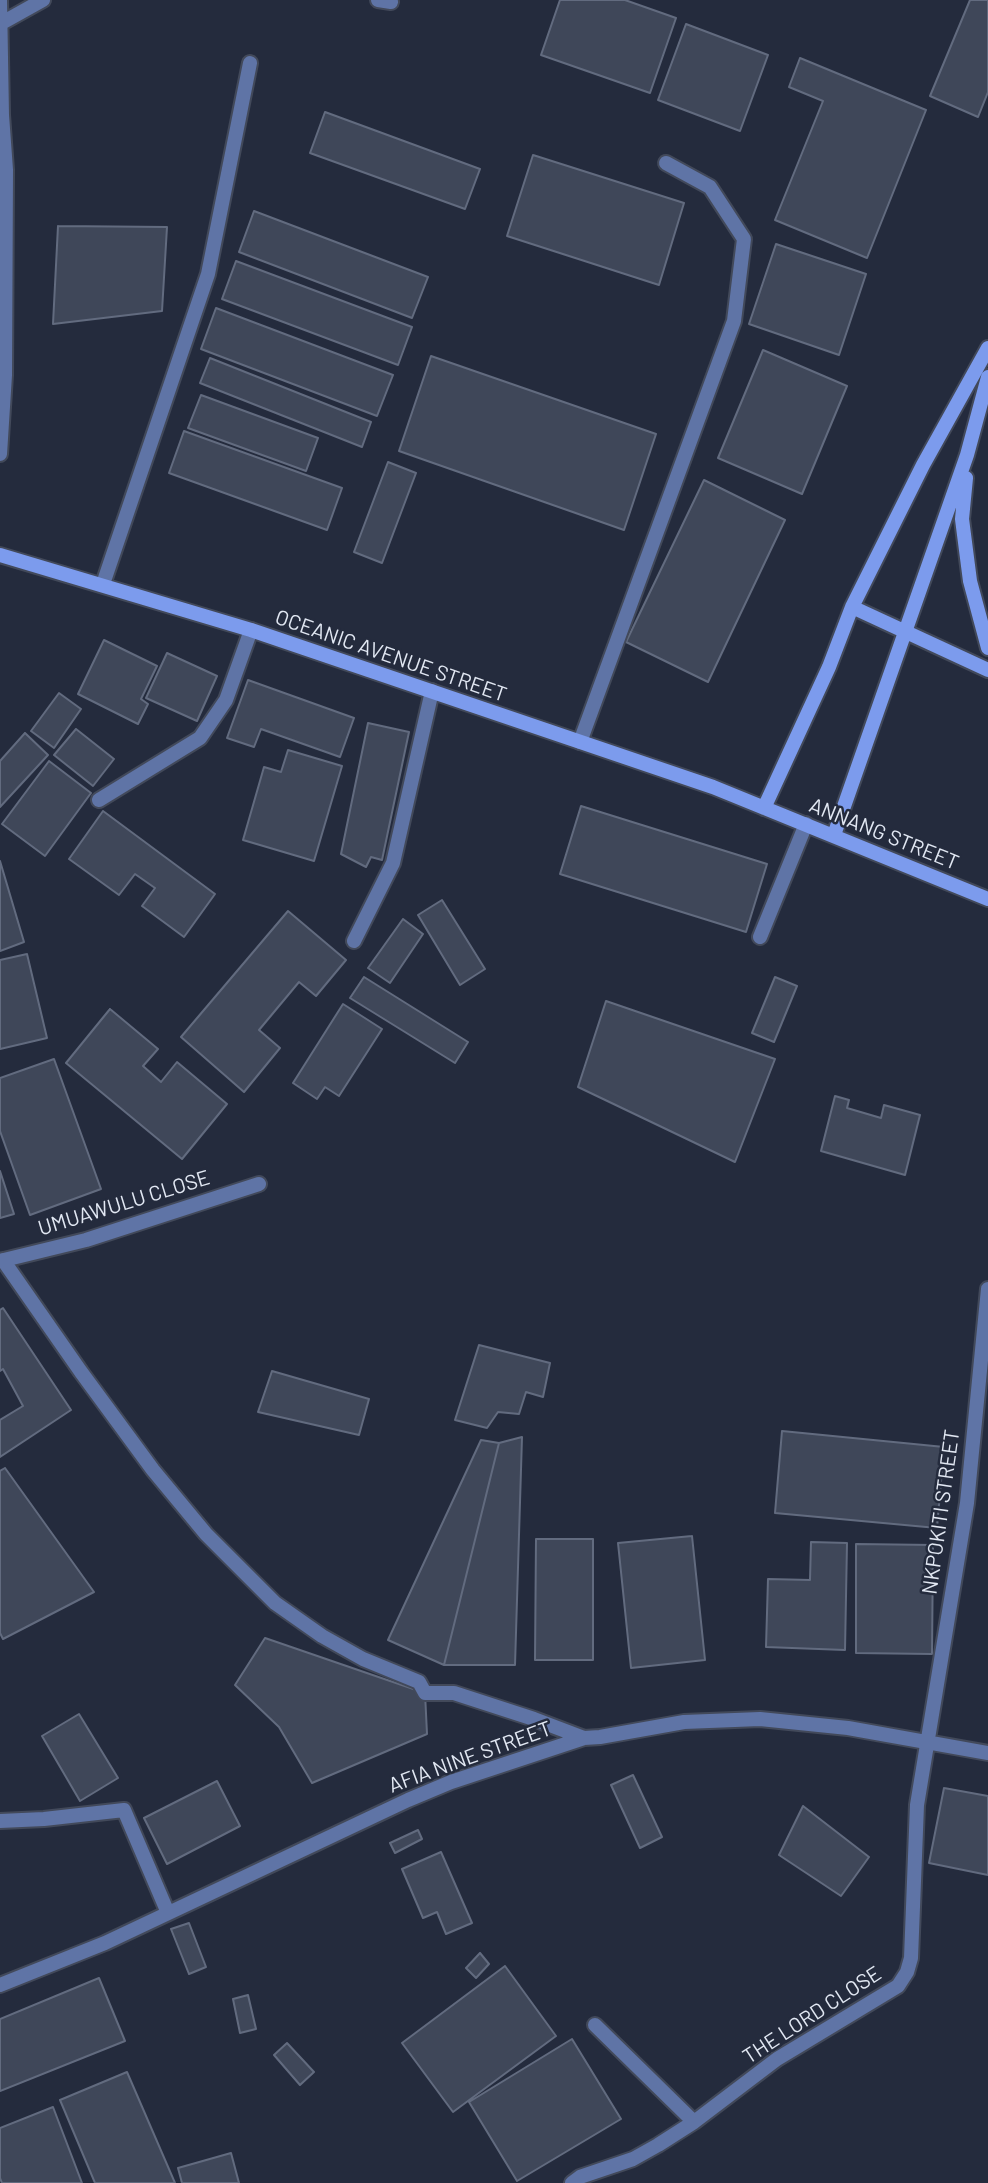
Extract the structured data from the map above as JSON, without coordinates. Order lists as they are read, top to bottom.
{
  "streets": {
    "main road": ["OCEANIC AVENUE STREET", "ANNANG STREET"],
    "street": [
      "UMUAWULU CLOSE",
      "NKPOKITI STREET",
      "AFIA NINE STREET",
      "THE LORD CLOSE"
    ]
  },
  "crossings": [
    ["OCEANIC AVENUE STREET", "ANNANG STREET"],
    ["NKPOKITI STREET", "AFIA NINE STREET"],
    ["NKPOKITI STREET", "THE LORD CLOSE"],
    ["AFIA NINE STREET", "THE LORD CLOSE"]
  ]
}
